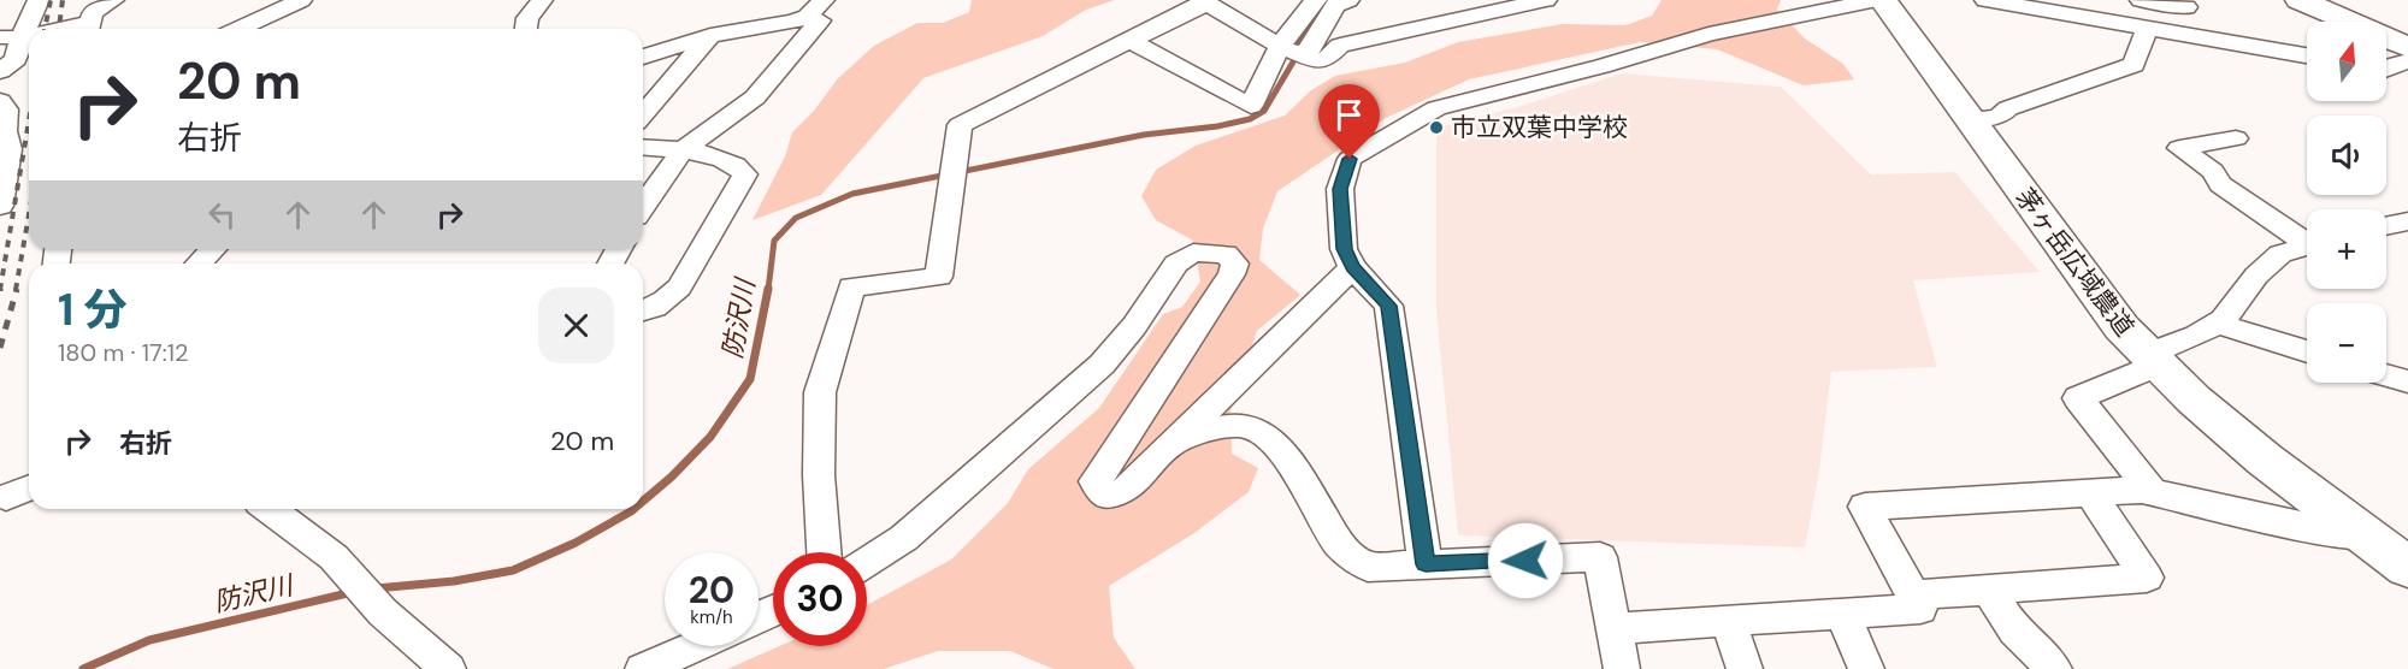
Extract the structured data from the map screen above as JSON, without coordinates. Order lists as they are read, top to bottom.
{
  "streets": {
    "main road": ["茅ヶ岳広域農道"]
  },
  "water": ["防沢川"],
  "places": ["市立双葉中学校"],
  "north": "top",
  "page": {
    "map_buttons": ["+", "−"],
    "turn": ["20 m", "右折"],
    "heading": ["1 分", "180 m · 17:12"],
    "list": [
      {
        "name": "右折",
        "value": "20 m"
      }
    ],
    "speed": "20 km/h",
    "limit": "30"
  }
}
